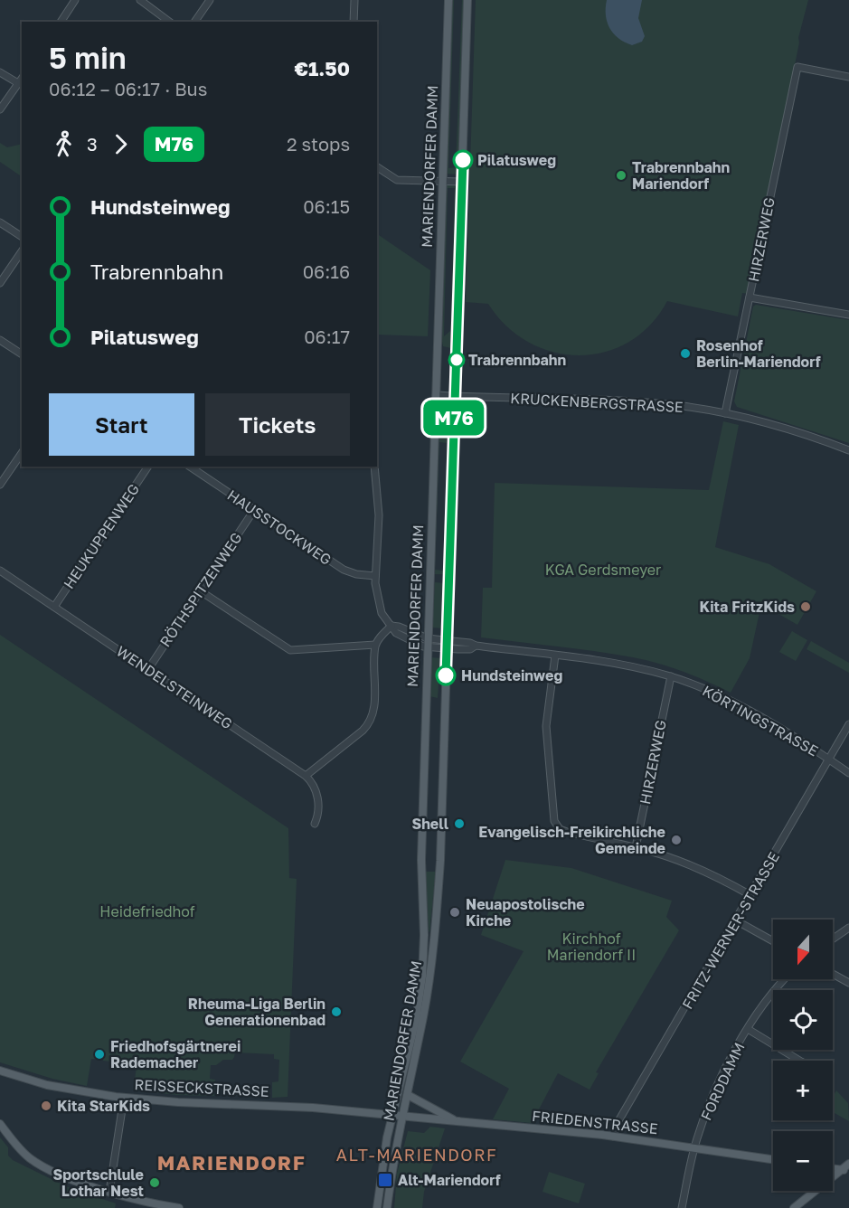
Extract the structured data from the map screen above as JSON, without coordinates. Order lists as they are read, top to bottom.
{
  "streets": {
    "main road": ["MARIENDORFER DAMM", "REISSECKSTRASSE", "FRIEDENSTRASSE"],
    "street": [
      "HIRZERWEG",
      "KRUCKENBERGSTRASSE",
      "HAUSSTOCKWEG",
      "HEUKUPPENWEG",
      "RÖTHSPITZENWEG",
      "WENDELSTEINWEG",
      "KÖRTINGSTRASSE",
      "FRITZ-WERNER-STRASSE",
      "FORDDAMM"
    ]
  },
  "crossings": [
    ["MARIENDORFER DAMM", "KRUCKENBERGSTRASSE"],
    ["MARIENDORFER DAMM", "KÖRTINGSTRASSE"],
    ["MARIENDORFER DAMM", "REISSECKSTRASSE"],
    ["MARIENDORFER DAMM", "FRIEDENSTRASSE"],
    ["HIRZERWEG", "KRUCKENBERGSTRASSE"],
    ["HIRZERWEG", "KÖRTINGSTRASSE"],
    ["HAUSSTOCKWEG", "RÖTHSPITZENWEG"],
    ["HEUKUPPENWEG", "WENDELSTEINWEG"],
    ["RÖTHSPITZENWEG", "WENDELSTEINWEG"],
    ["KÖRTINGSTRASSE", "FRITZ-WERNER-STRASSE"],
    ["FRITZ-WERNER-STRASSE", "FRIEDENSTRASSE"],
    ["FORDDAMM", "FRIEDENSTRASSE"],
    ["REISSECKSTRASSE", "FRIEDENSTRASSE"]
  ],
  "districts": ["ALT-MARIENDORF", "MARIENDORF"],
  "parks": ["KGA Gerdsmeyer", "Heidefriedhof", "Kirchhof Mariendorf II"],
  "places": {
    "other": [
      "Pilatusweg",
      "Trabrennbahn Mariendorf",
      "Rosenhof Berlin-Mariendorf",
      "Trabrennbahn",
      "Kita FritzKids",
      "Hundsteinweg",
      "Shell",
      "Evangelisch-Freikirchliche Gemeinde",
      "Neuapostolische Kirche",
      "Rheuma-Liga Berlin Generationenbad",
      "Friedhofsgärtnerei Rademacher",
      "Kita StarKids",
      "Sportschlule Lothar Nest"
    ],
    "transit": ["Alt-Mariendorf"]
  },
  "lines": ["bus line M76"],
  "north": "bottom",
  "page": {
    "on_map": "M76",
    "heading": ["5 min", "06:12 – 06:17 · Bus", "€1.50"],
    "legs": ["3", "M76", "2 stops"],
    "list": [
      {
        "name": "Hundsteinweg",
        "value": "06:15"
      },
      {
        "name": "Trabrennbahn",
        "value": "06:16"
      },
      {
        "name": "Pilatusweg",
        "value": "06:17"
      }
    ],
    "buttons": ["Start", "Tickets"],
    "map_buttons": ["+", "−"]
  }
}
